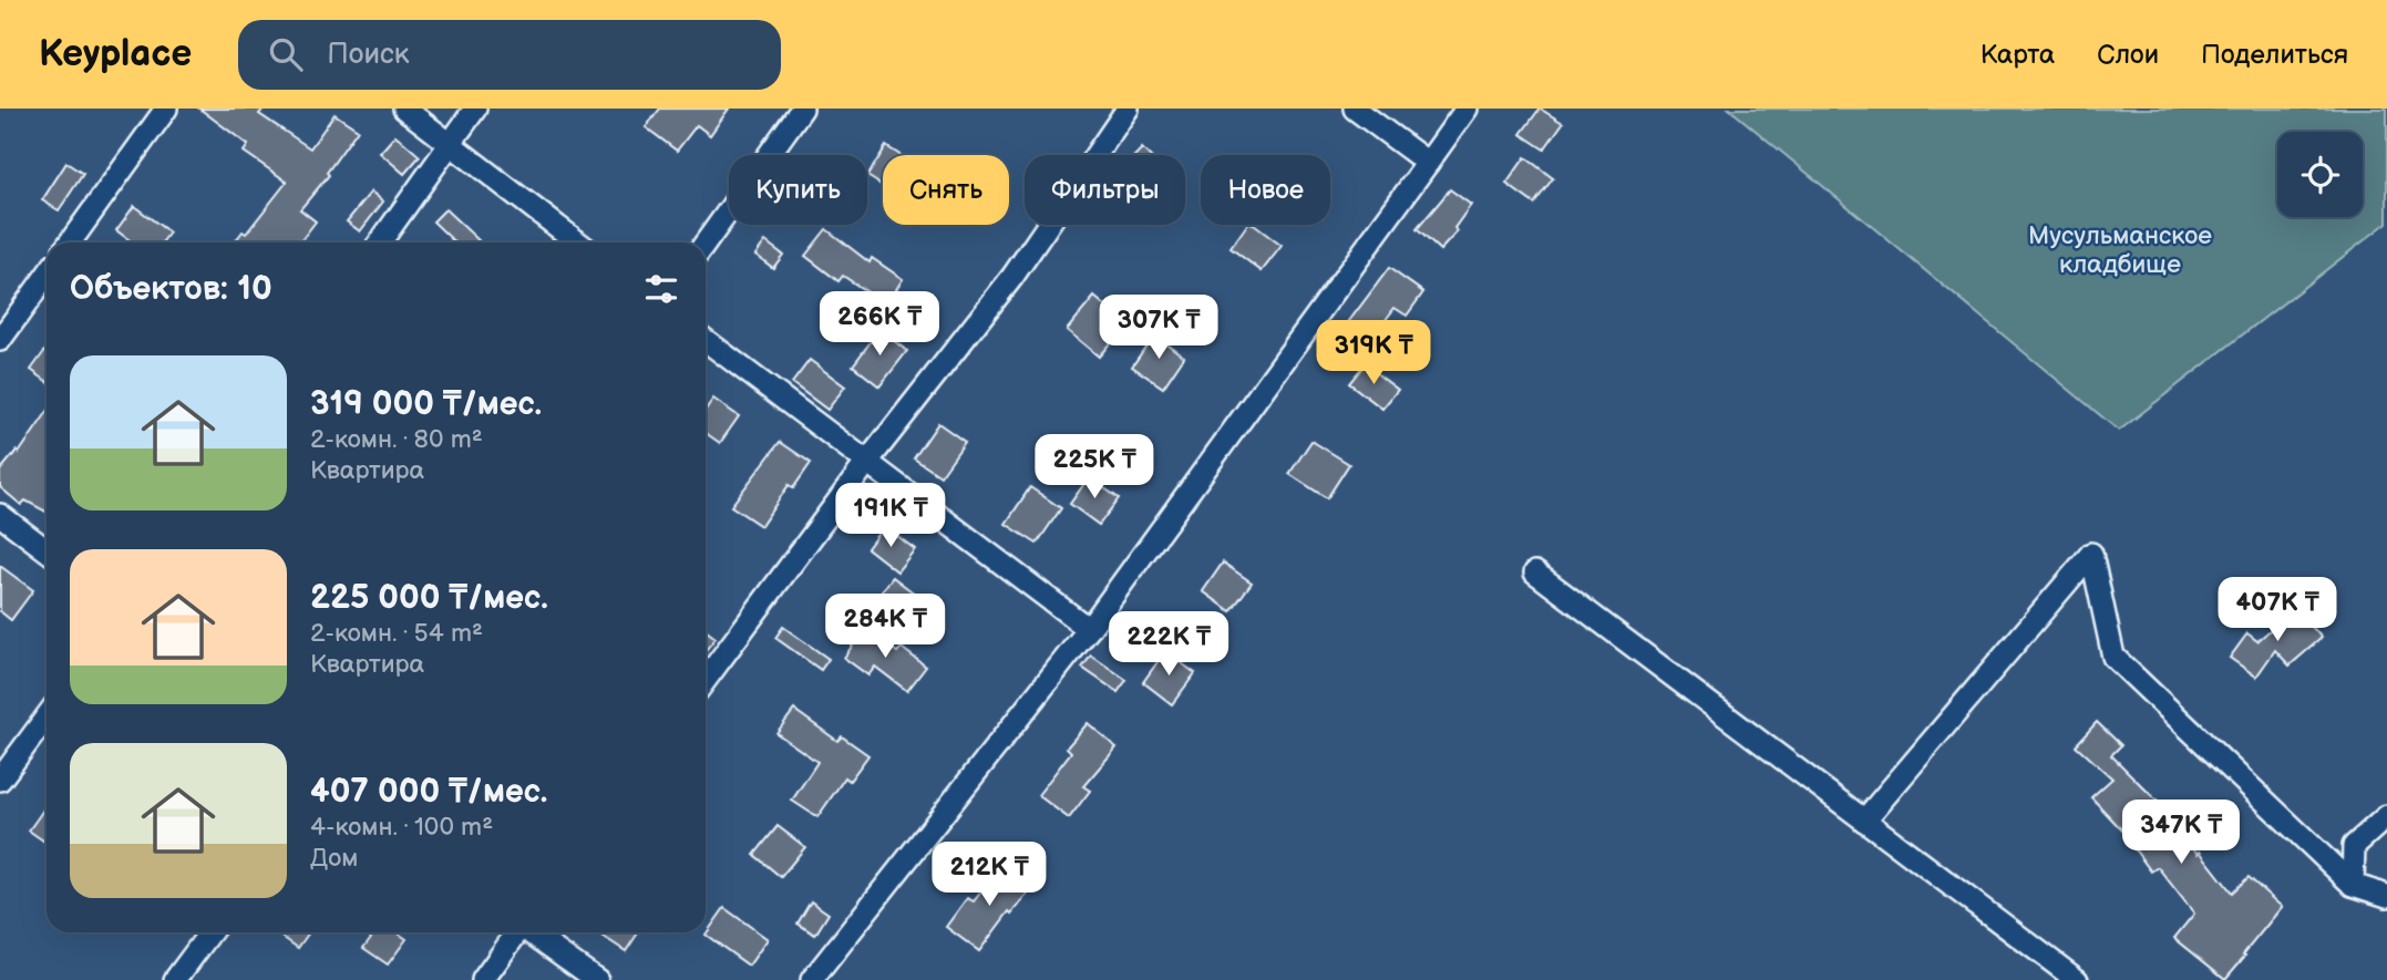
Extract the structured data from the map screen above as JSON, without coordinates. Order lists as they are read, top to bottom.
{
  "parks": ["Мусульманское кладбище"],
  "page": {
    "header": "Keyplace",
    "search": "Поиск",
    "nav": ["Карта", "Слои", "Поделиться"],
    "chip": [
      "Купить",
      "Снять",
      "Фильтры",
      "Новое"
    ],
    "heading": "Объектов: 10",
    "price": [
      "266K ₸",
      "307K ₸",
      "319K ₸",
      "225K ₸",
      "191K ₸",
      "407K ₸",
      "284K ₸",
      "222K ₸",
      "347K ₸",
      "212K ₸"
    ],
    "list": [
      {
        "name": "319 000 ₸/мес.",
        "note": "2-комн. · 80 m² · Квартира"
      },
      {
        "name": "225 000 ₸/мес.",
        "note": "2-комн. · 54 m² · Квартира"
      },
      {
        "name": "407 000 ₸/мес.",
        "note": "4-комн. · 100 m² · Дом"
      }
    ]
  }
}
